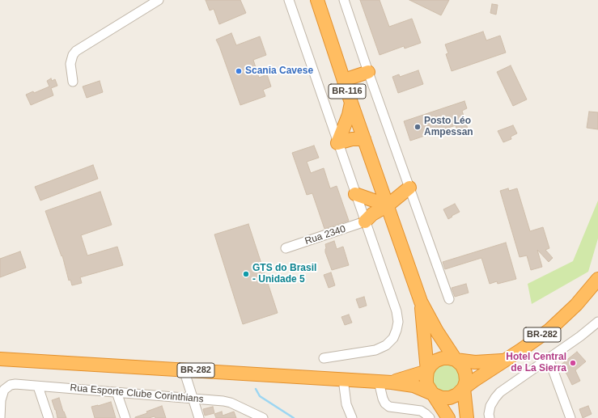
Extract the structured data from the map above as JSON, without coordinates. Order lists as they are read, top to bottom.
{
  "streets": {
    "highway": ["BR-116", "BR-282"],
    "street": ["Rua 2340", "Rua Esporte Clube Corinthians"]
  },
  "crossings": [
    ["BR-116", "BR-282"]
  ],
  "places": [
    "Scania Cavese",
    "Posto Léo Ampessan",
    "GTS do Brasil - Unidade 5",
    "Hotel Central de La Sierra"
  ]
}
